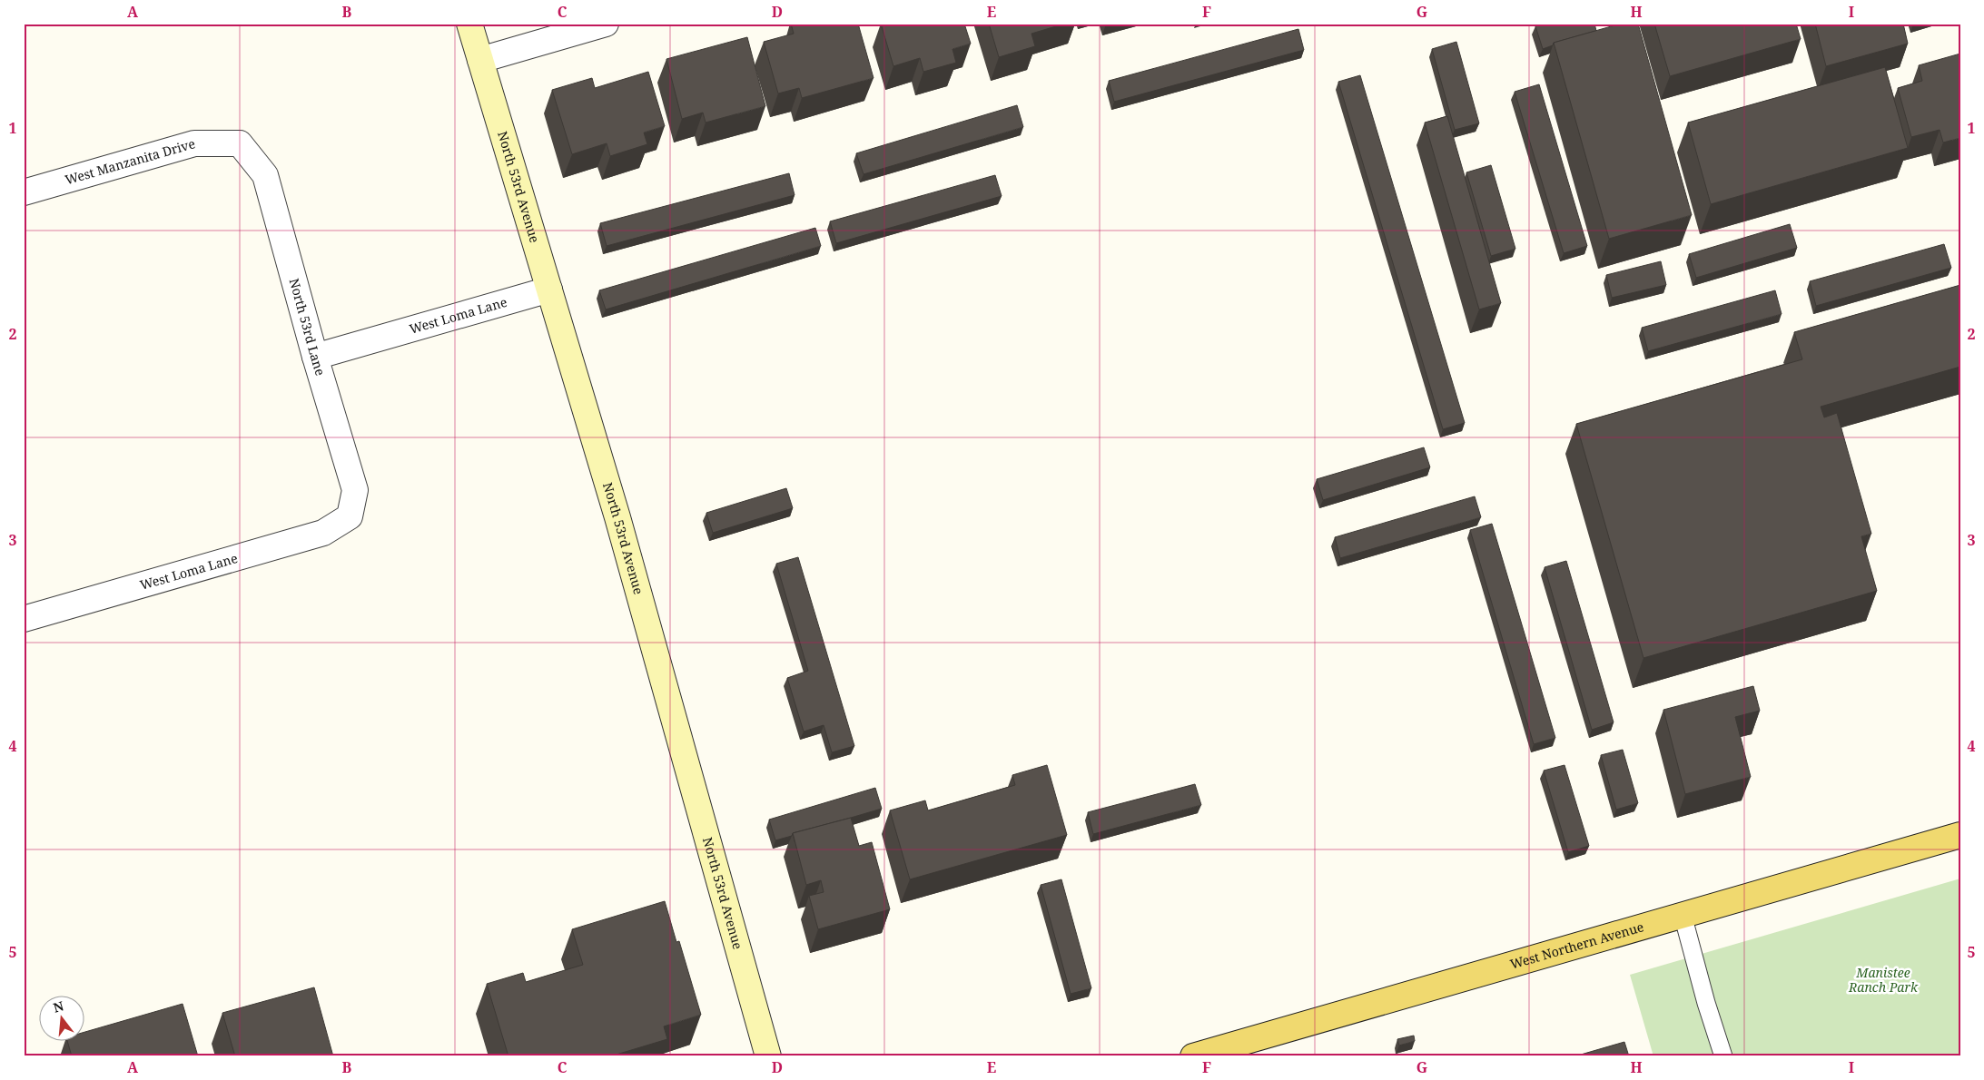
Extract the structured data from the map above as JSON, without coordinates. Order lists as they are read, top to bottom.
{
  "streets": {
    "main road": ["West Northern Avenue"],
    "street": [
      "West Manzanita Drive",
      "North 53rd Avenue",
      "West Loma Lane",
      "North 53rd Lane"
    ]
  },
  "crossings": [
    ["West Manzanita Drive", "North 53rd Lane"],
    ["North 53rd Avenue", "West Loma Lane"],
    ["West Loma Lane", "North 53rd Lane"]
  ],
  "parks": ["Manistee Ranch Park"],
  "north": "top",
  "grid": {
    "columns": [
      "A",
      "B",
      "C",
      "D",
      "E",
      "F",
      "G",
      "H",
      "I"
    ],
    "rows": [
      "1",
      "2",
      "3",
      "4",
      "5"
    ]
  }
}
